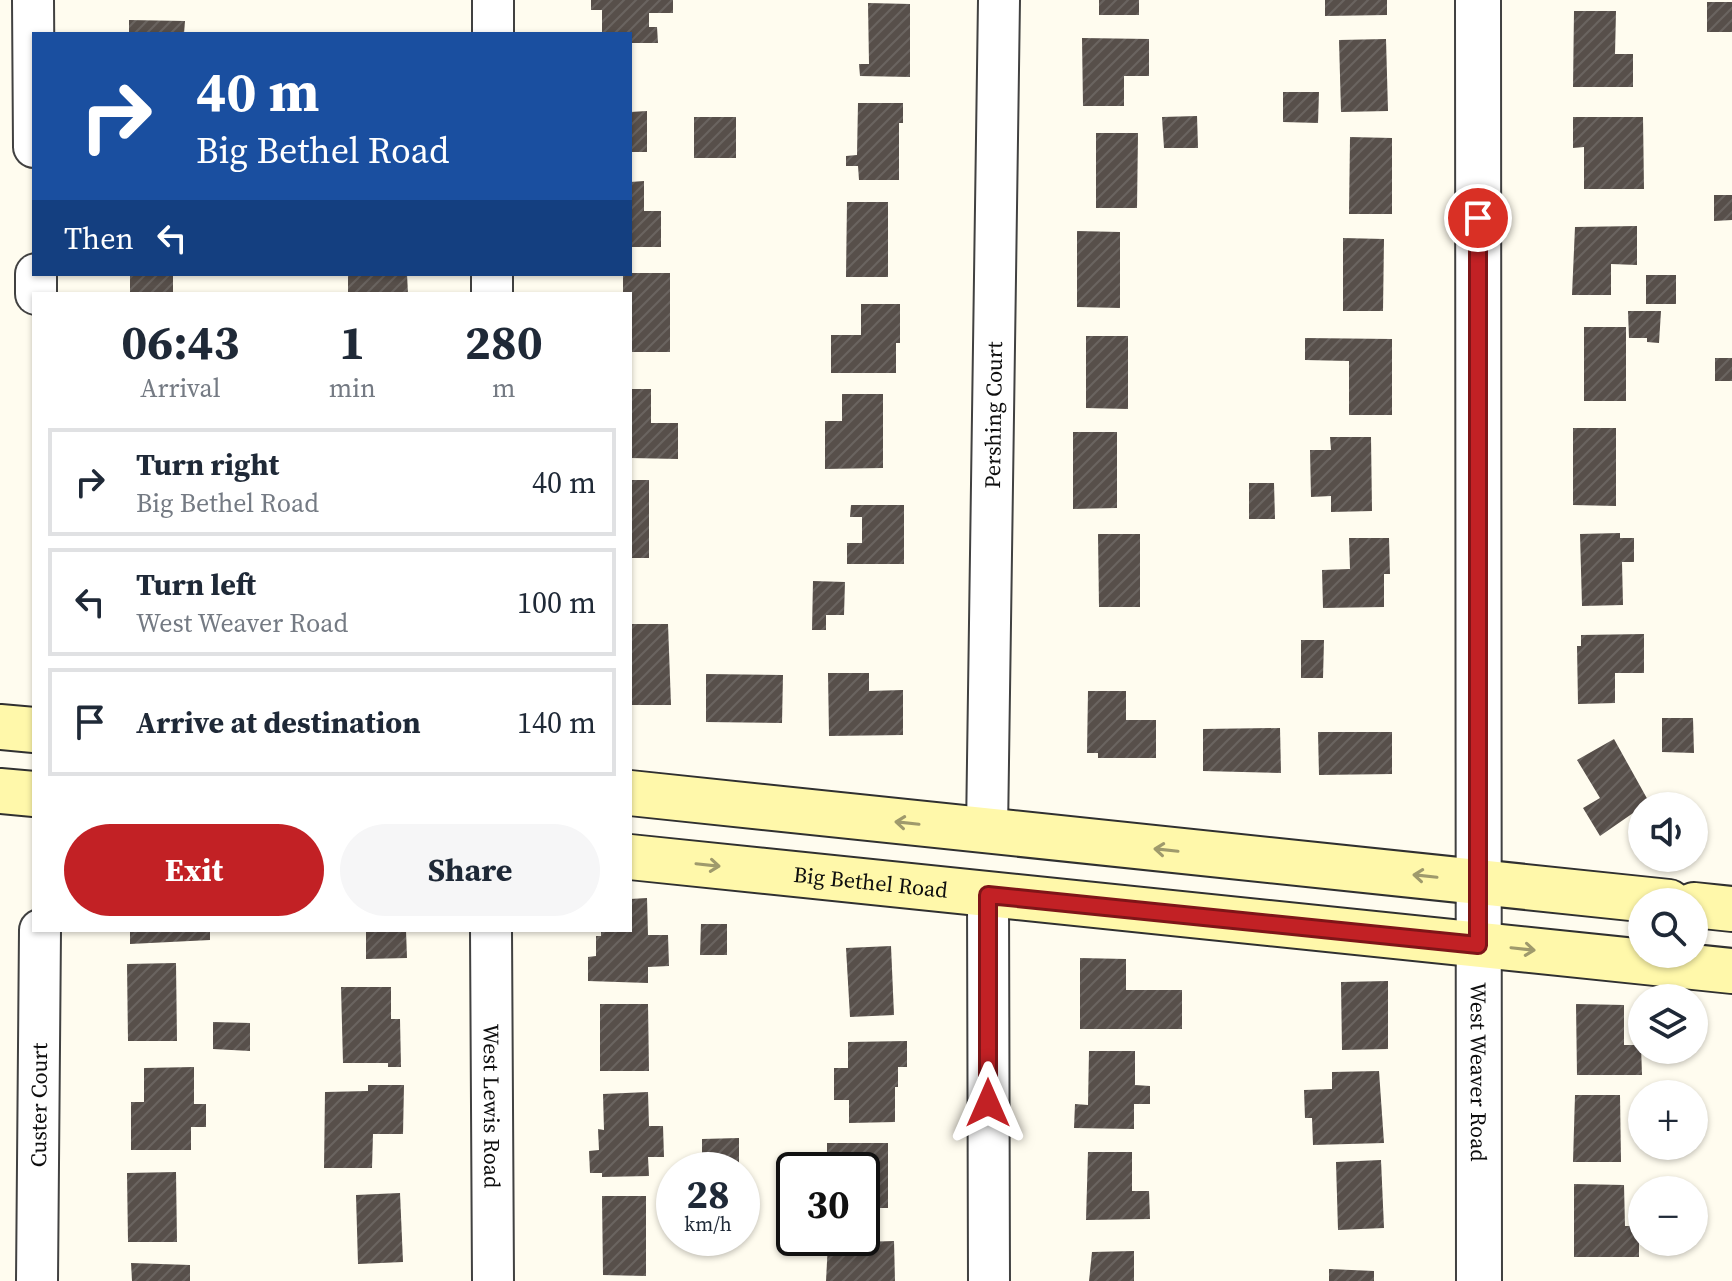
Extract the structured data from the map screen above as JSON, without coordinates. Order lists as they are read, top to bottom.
{
  "streets": {
    "main road": ["Big Bethel Road"],
    "street": [
      "Pershing Court",
      "West Weaver Road",
      "Custer Court",
      "West Lewis Road"
    ]
  },
  "crossings": [
    ["Big Bethel Road", "West Weaver Road"]
  ],
  "page": {
    "turn": ["40 m", "Big Bethel Road"],
    "then": "Then",
    "eta": [
      "06:43",
      "Arrival",
      "1",
      "min",
      "280",
      "m"
    ],
    "list": [
      {
        "name": "Turn right",
        "note": "Big Bethel Road",
        "value": "40 m"
      },
      {
        "name": "Turn left",
        "note": "West Weaver Road",
        "value": "100 m"
      },
      {
        "name": "Arrive at destination",
        "value": "140 m"
      }
    ],
    "map_buttons": ["+", "−"],
    "buttons": ["Exit", "Share"],
    "speed": "28 km/h",
    "limit": "30"
  }
}
